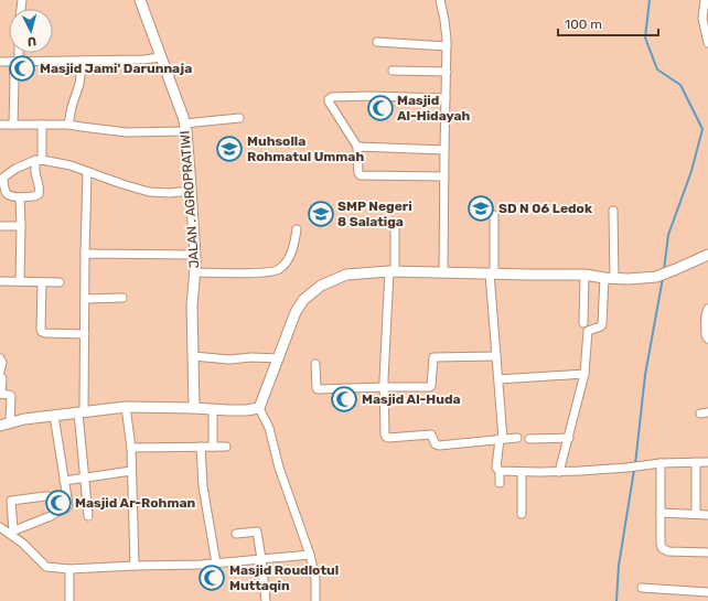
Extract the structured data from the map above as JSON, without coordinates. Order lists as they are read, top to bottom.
{
  "streets": {
    "street": ["JALAN . AGROPRATIWI"]
  },
  "places": {
    "mosque": [
      "Masjid Jami' Darunnaja",
      "Masjid Al-Hidayah",
      "Masjid Al-Huda",
      "Masjid Ar-Rohman",
      "Masjid Roudlotul Muttaqin"
    ],
    "school or university": ["Muhsolla Rohmatul Ummah", "SD N 06 Ledok", "SMP Negeri 8 Salatiga"]
  },
  "scale_bar": "100 m",
  "north": "bottom"
}
